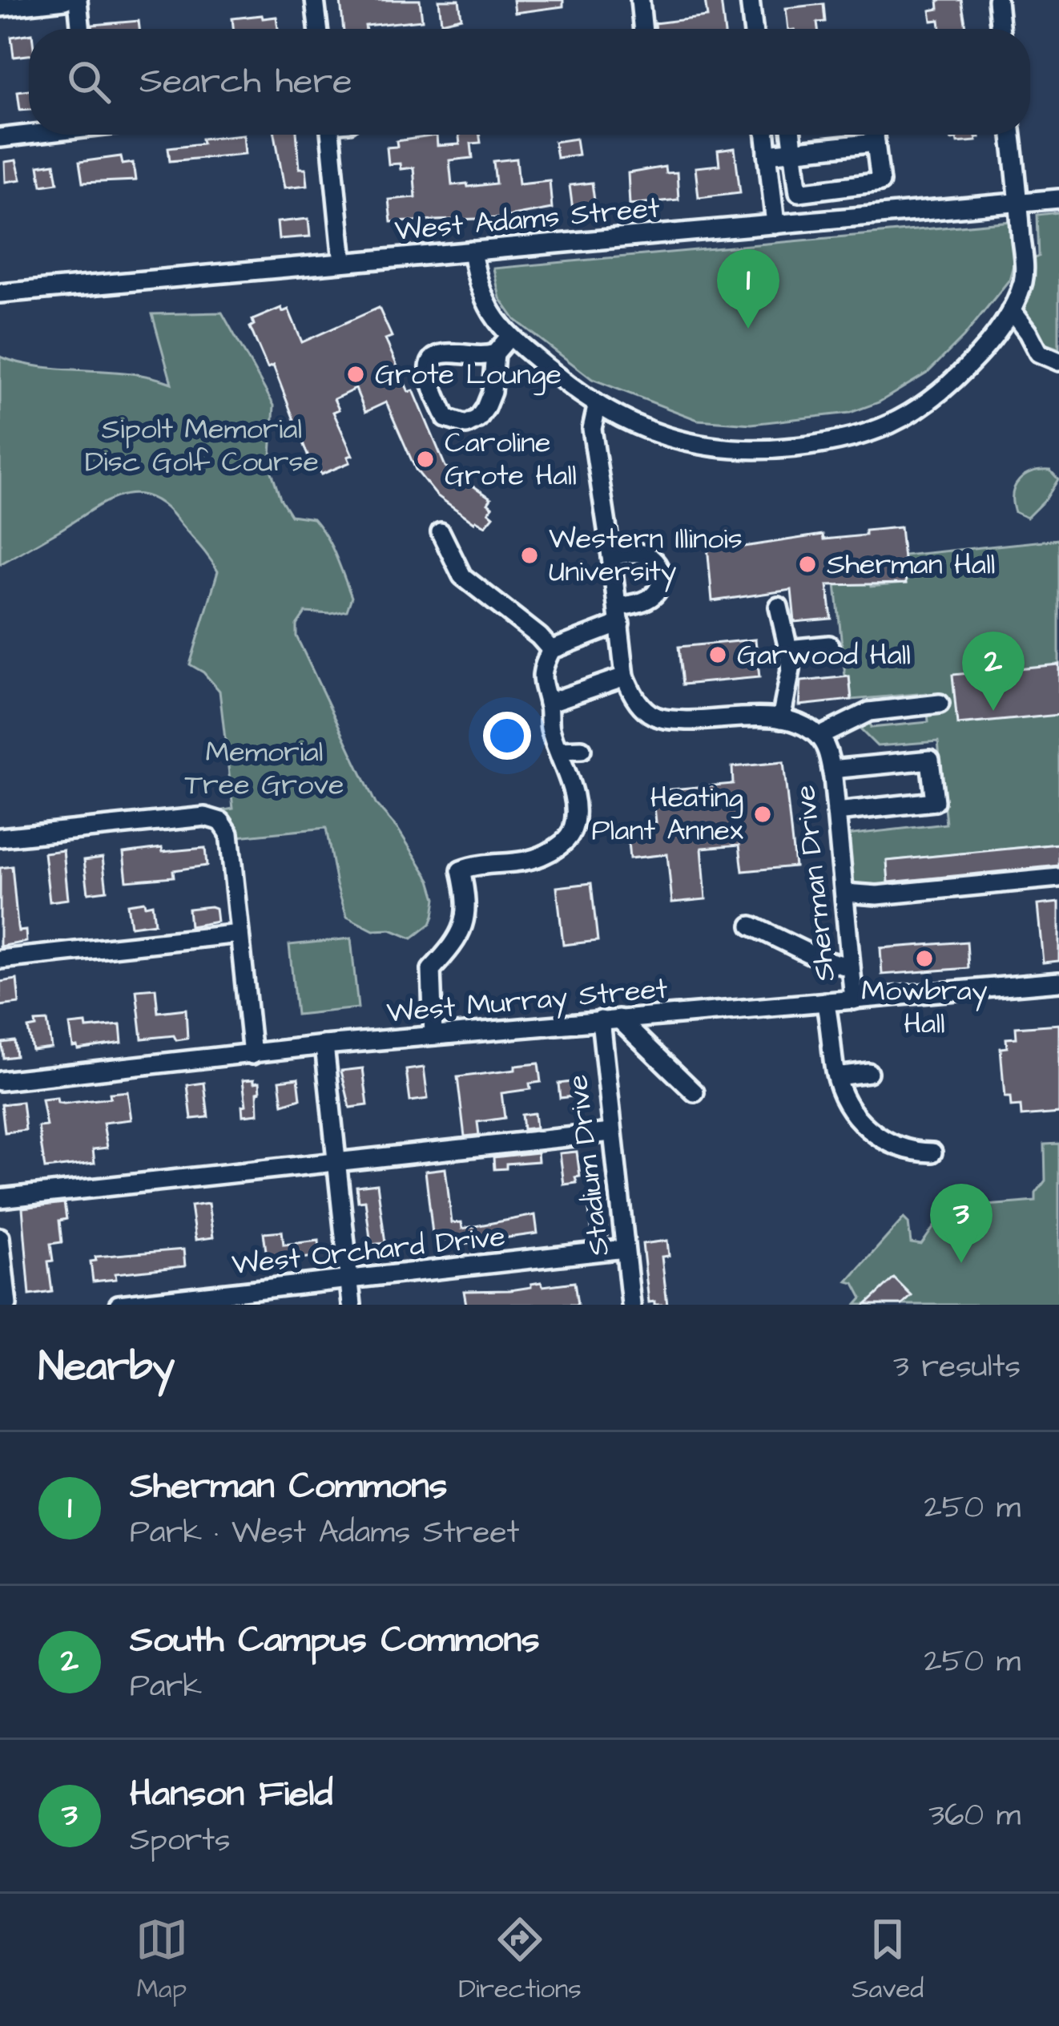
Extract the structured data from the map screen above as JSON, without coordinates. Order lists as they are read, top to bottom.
{
  "streets": {
    "street": [
      "West Adams Street",
      "Sherman Drive",
      "West Murray Street",
      "Stadium Drive",
      "West Orchard Drive"
    ]
  },
  "crossings": [
    ["Sherman Drive", "West Murray Street"],
    ["West Murray Street", "Stadium Drive"],
    ["Stadium Drive", "West Orchard Drive"]
  ],
  "parks": ["Sipolt Memorial Disc Golf Course", "Memorial Tree Grove"],
  "places": [
    "Grote Lounge",
    "Caroline Grote Hall",
    "Western Illinois University",
    "Sherman Hall",
    "Garwood Hall",
    "Heating Plant Annex",
    "Mowbray Hall"
  ],
  "page": {
    "search": "Search here",
    "pins": ["1", "2", "3"],
    "heading": ["Nearby", "3 results"],
    "list": [
      {
        "mark": "1",
        "name": "Sherman Commons",
        "note": "Park · West Adams Street",
        "value": "250 m"
      },
      {
        "mark": "2",
        "name": "South Campus Commons",
        "note": "Park",
        "value": "250 m"
      },
      {
        "mark": "3",
        "name": "Hanson Field",
        "note": "Sports",
        "value": "360 m"
      }
    ],
    "nav": ["Map", "Directions", "Saved"]
  }
}
